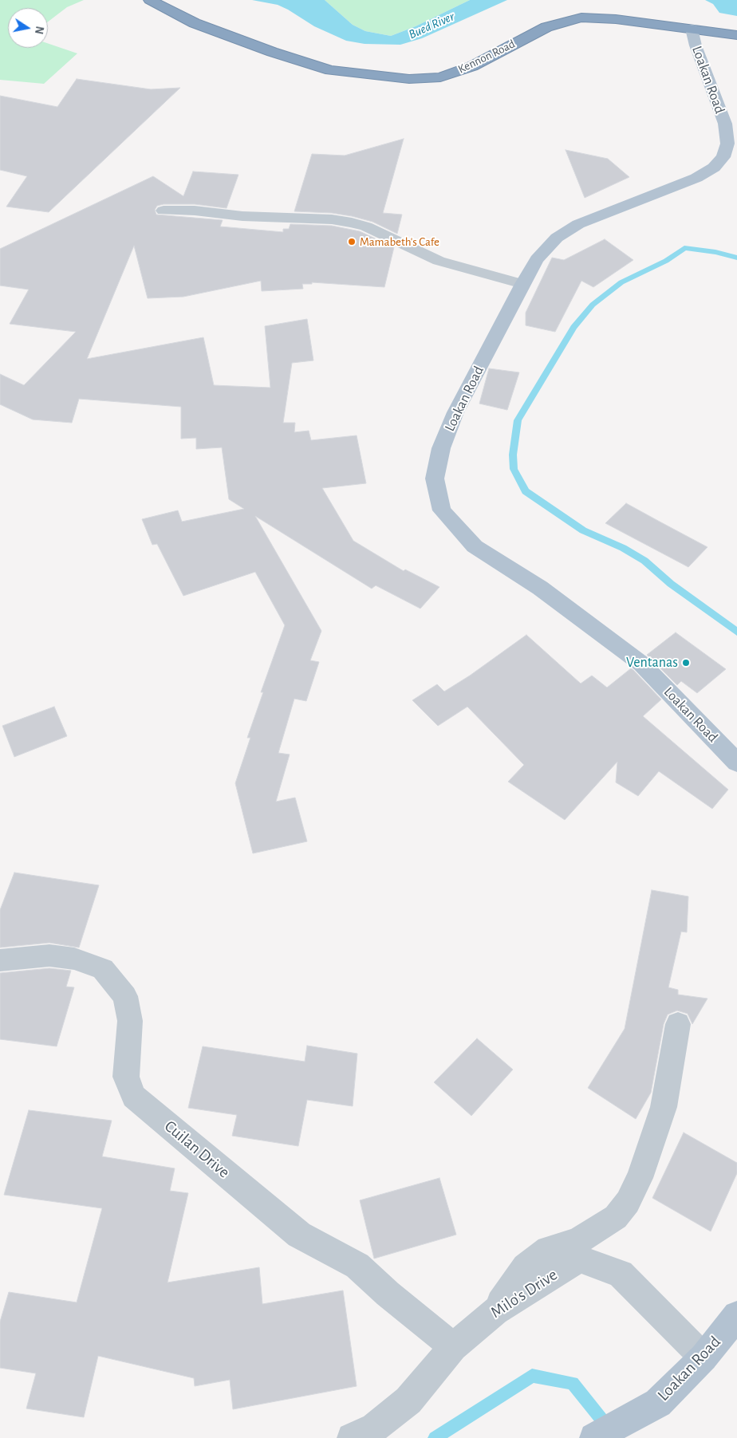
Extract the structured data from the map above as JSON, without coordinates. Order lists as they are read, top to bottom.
{
  "streets": {
    "highway": ["Kennon Road"],
    "main road": ["Loakan Road"],
    "street": ["Cuilan Drive", "Milo's Drive"]
  },
  "crossings": [
    ["Kennon Road", "Loakan Road"],
    ["Loakan Road", "Milo's Drive"],
    ["Cuilan Drive", "Milo's Drive"]
  ],
  "water": ["Bued River"],
  "places": ["Mamabeth's Cafe", "Ventanas"],
  "north": "right"
}
